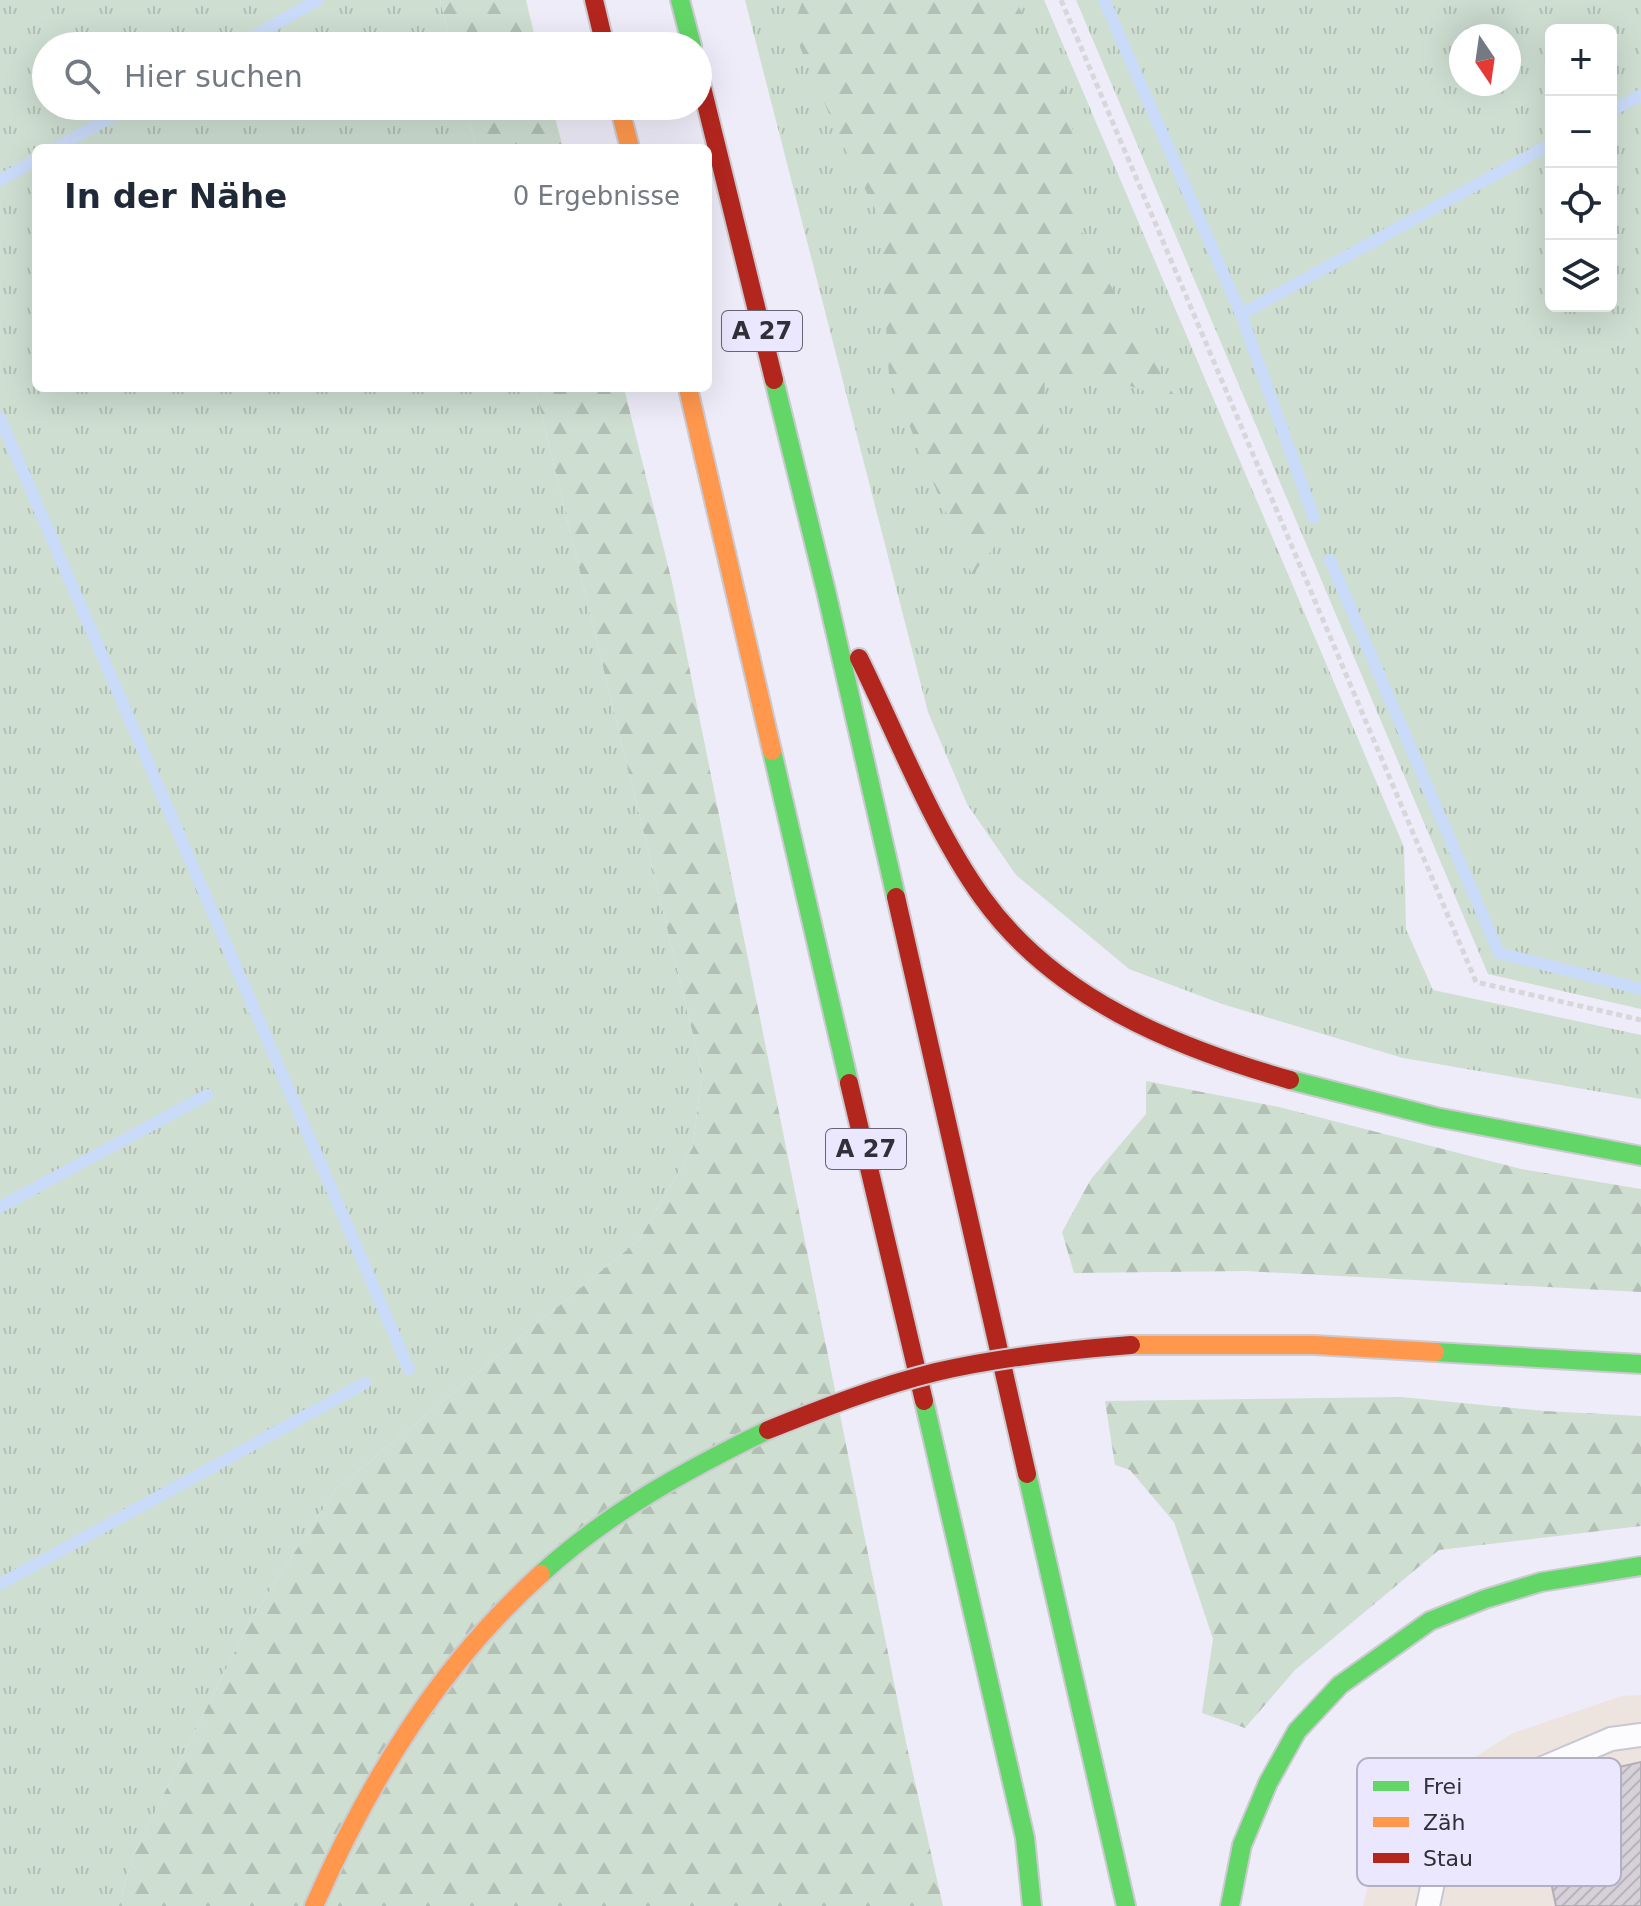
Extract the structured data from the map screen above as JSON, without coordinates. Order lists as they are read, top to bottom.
{
  "streets": {
    "highway": ["A 27"]
  },
  "legend": ["Frei", "Zäh", "Stau"],
  "north": "bottom",
  "page": {
    "map_buttons": ["+", "−"],
    "search": "Hier suchen",
    "heading": ["In der Nähe", "0 Ergebnisse"]
  }
}
